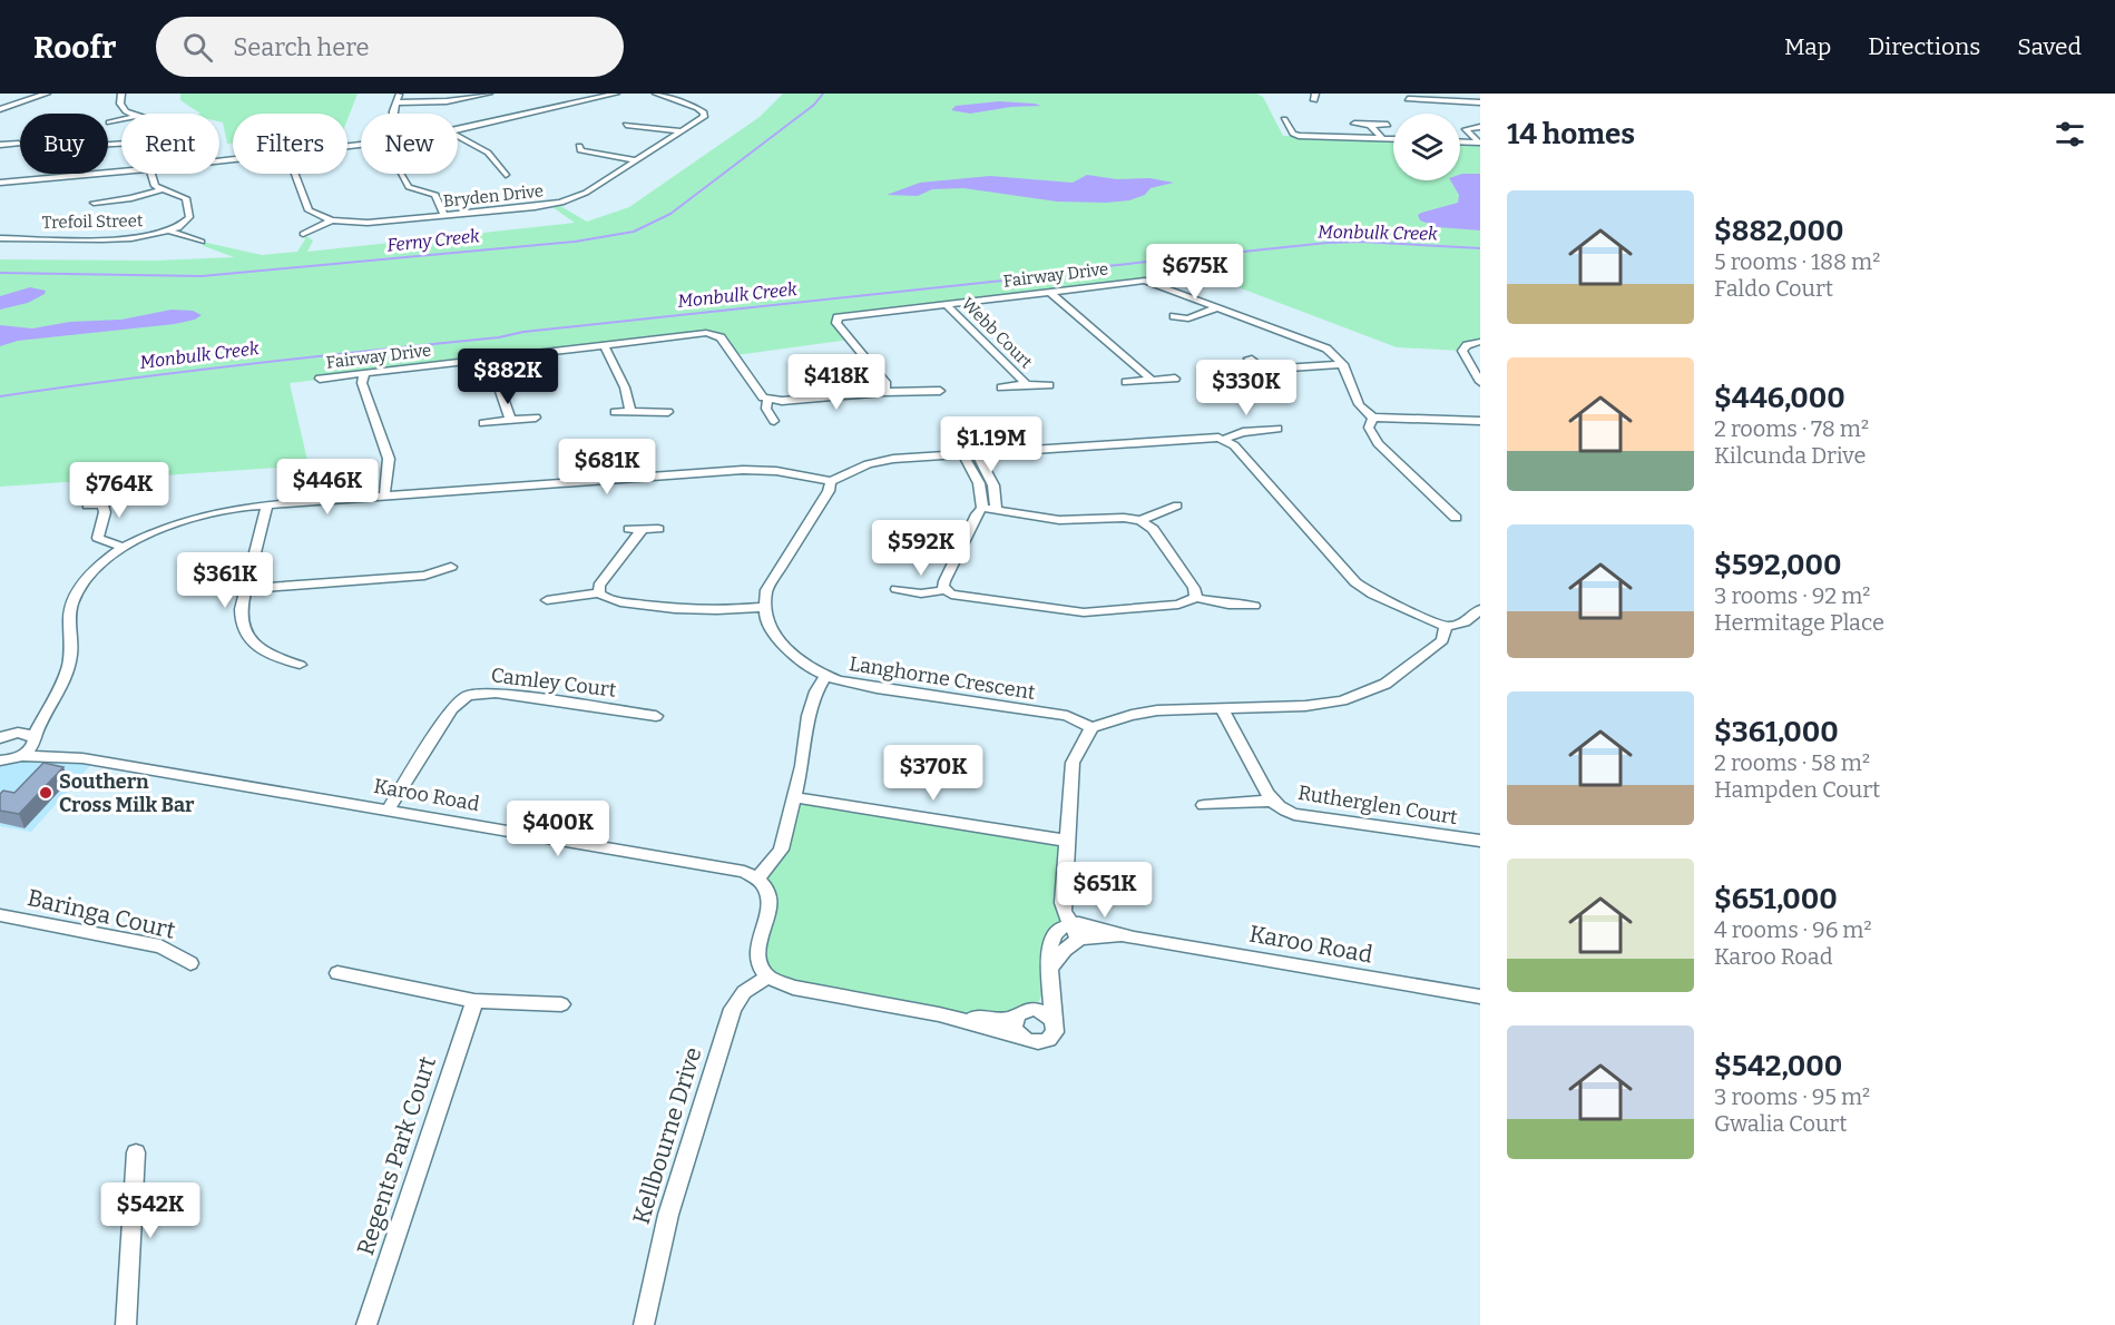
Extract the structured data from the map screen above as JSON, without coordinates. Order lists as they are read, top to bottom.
{
  "streets": {
    "street": [
      "Bryden Drive",
      "Trefoil Street",
      "Fairway Drive",
      "Webb Court",
      "Langhorne Crescent",
      "Camley Court",
      "Karoo Road",
      "Rutherglen Court",
      "Baringa Court",
      "Kellbourne Drive",
      "Regents Park Court"
    ]
  },
  "crossings": [
    ["Fairway Drive", "Webb Court"],
    ["Camley Court", "Karoo Road"]
  ],
  "water": ["Monbulk Creek", "Ferny Creek"],
  "places": ["Southern Cross Milk Bar"],
  "page": {
    "header": "Roofr",
    "search": "Search here",
    "nav": ["Map", "Directions", "Saved"],
    "heading": "14 homes",
    "chip": [
      "Buy",
      "Rent",
      "Filters",
      "New"
    ],
    "list": [
      {
        "name": "$882,000",
        "note": "5 rooms · 188 m² · Faldo Court"
      },
      {
        "name": "$446,000",
        "note": "2 rooms · 78 m² · Kilcunda Drive"
      },
      {
        "name": "$592,000",
        "note": "3 rooms · 92 m² · Hermitage Place"
      },
      {
        "name": "$361,000",
        "note": "2 rooms · 58 m² · Hampden Court"
      },
      {
        "name": "$651,000",
        "note": "4 rooms · 96 m² · Karoo Road"
      },
      {
        "name": "$542,000",
        "note": "3 rooms · 95 m² · Gwalia Court"
      }
    ],
    "price": [
      "$675K",
      "$882K",
      "$418K",
      "$330K",
      "$1.19M",
      "$681K",
      "$446K",
      "$764K",
      "$592K",
      "$361K",
      "$370K",
      "$400K",
      "$651K",
      "$542K"
    ]
  }
}
